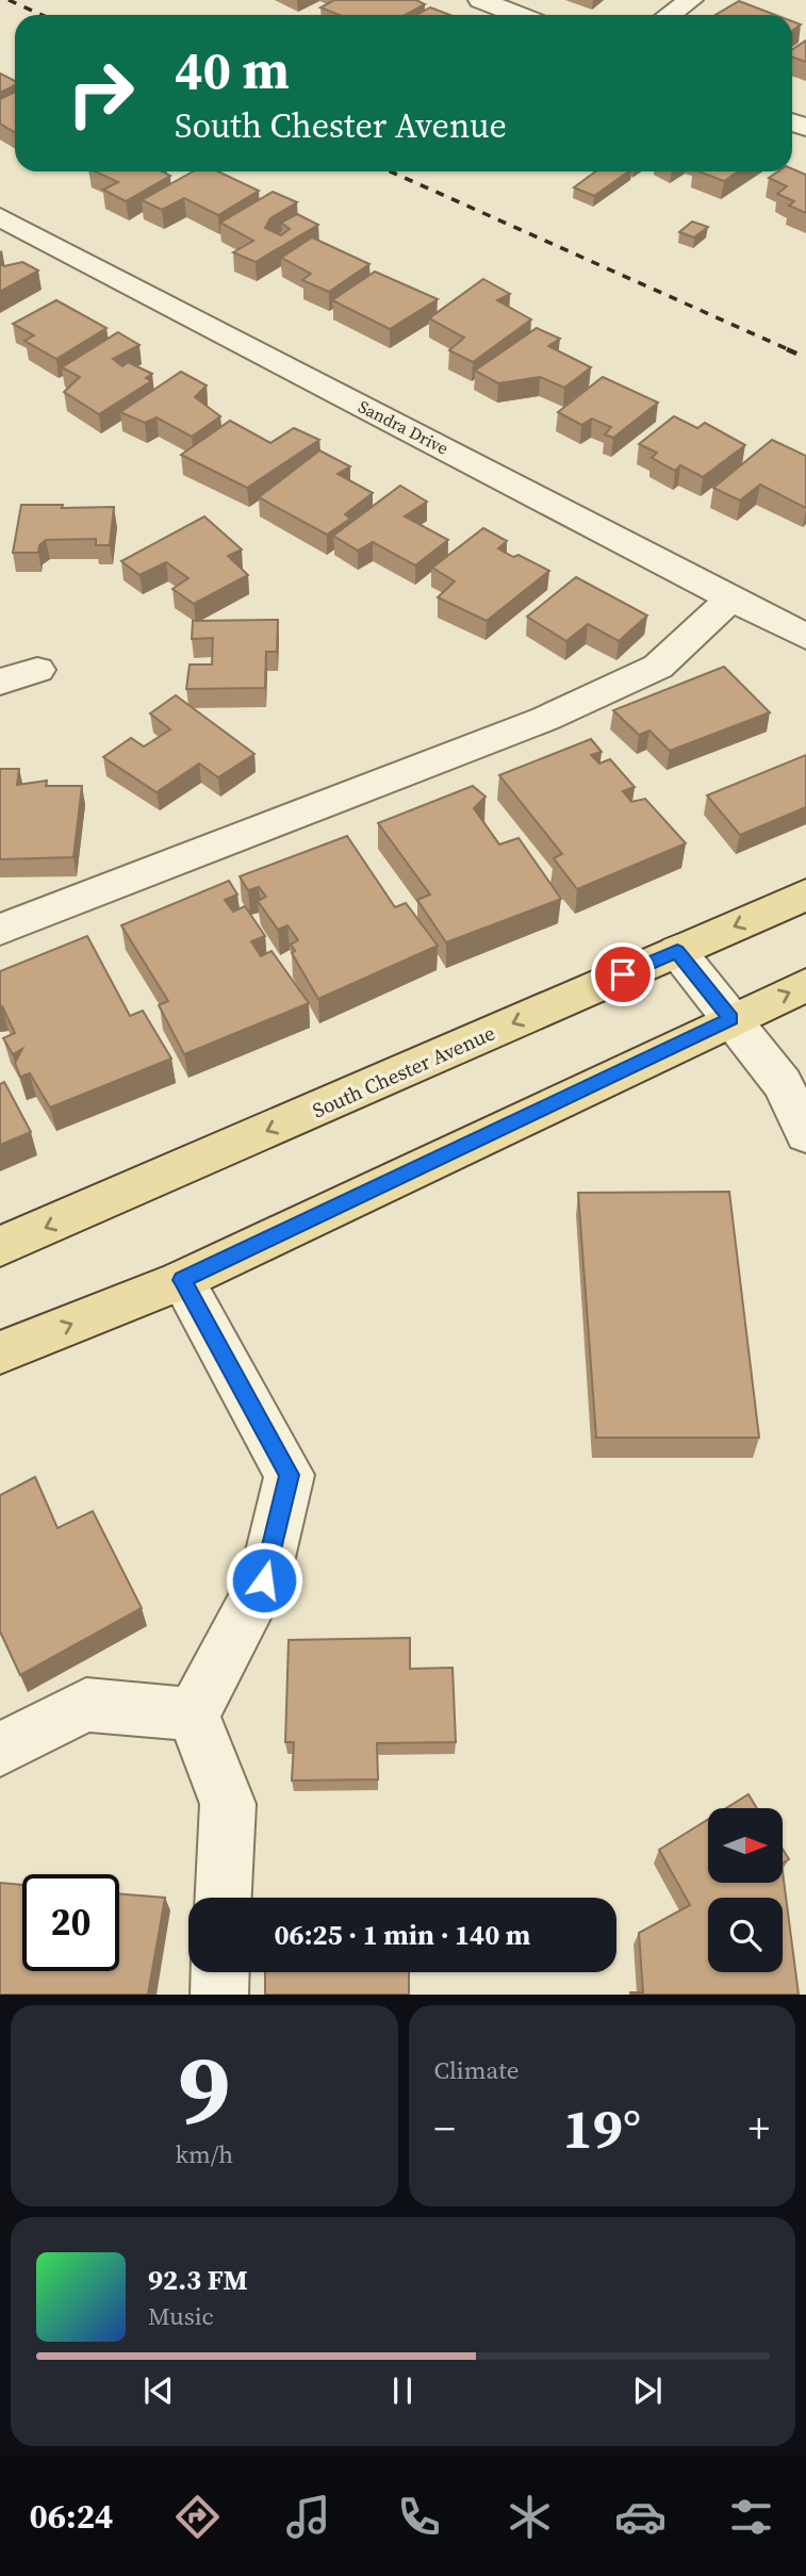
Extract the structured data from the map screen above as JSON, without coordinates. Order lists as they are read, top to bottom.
{
  "streets": {
    "main road": ["South Chester Avenue"],
    "street": ["Sandra Drive"]
  },
  "north": "right",
  "page": {
    "turn": ["40 m", "South Chester Avenue"],
    "limit": "20",
    "trip": "06:25 · 1 min · 140 m",
    "tile": [
      ["9", "km/h"],
      "Climate"
    ],
    "heat": ["−", "19°", "+"],
    "song": ["92.3 FM", "Music"],
    "tabs": "06:24"
  }
}
